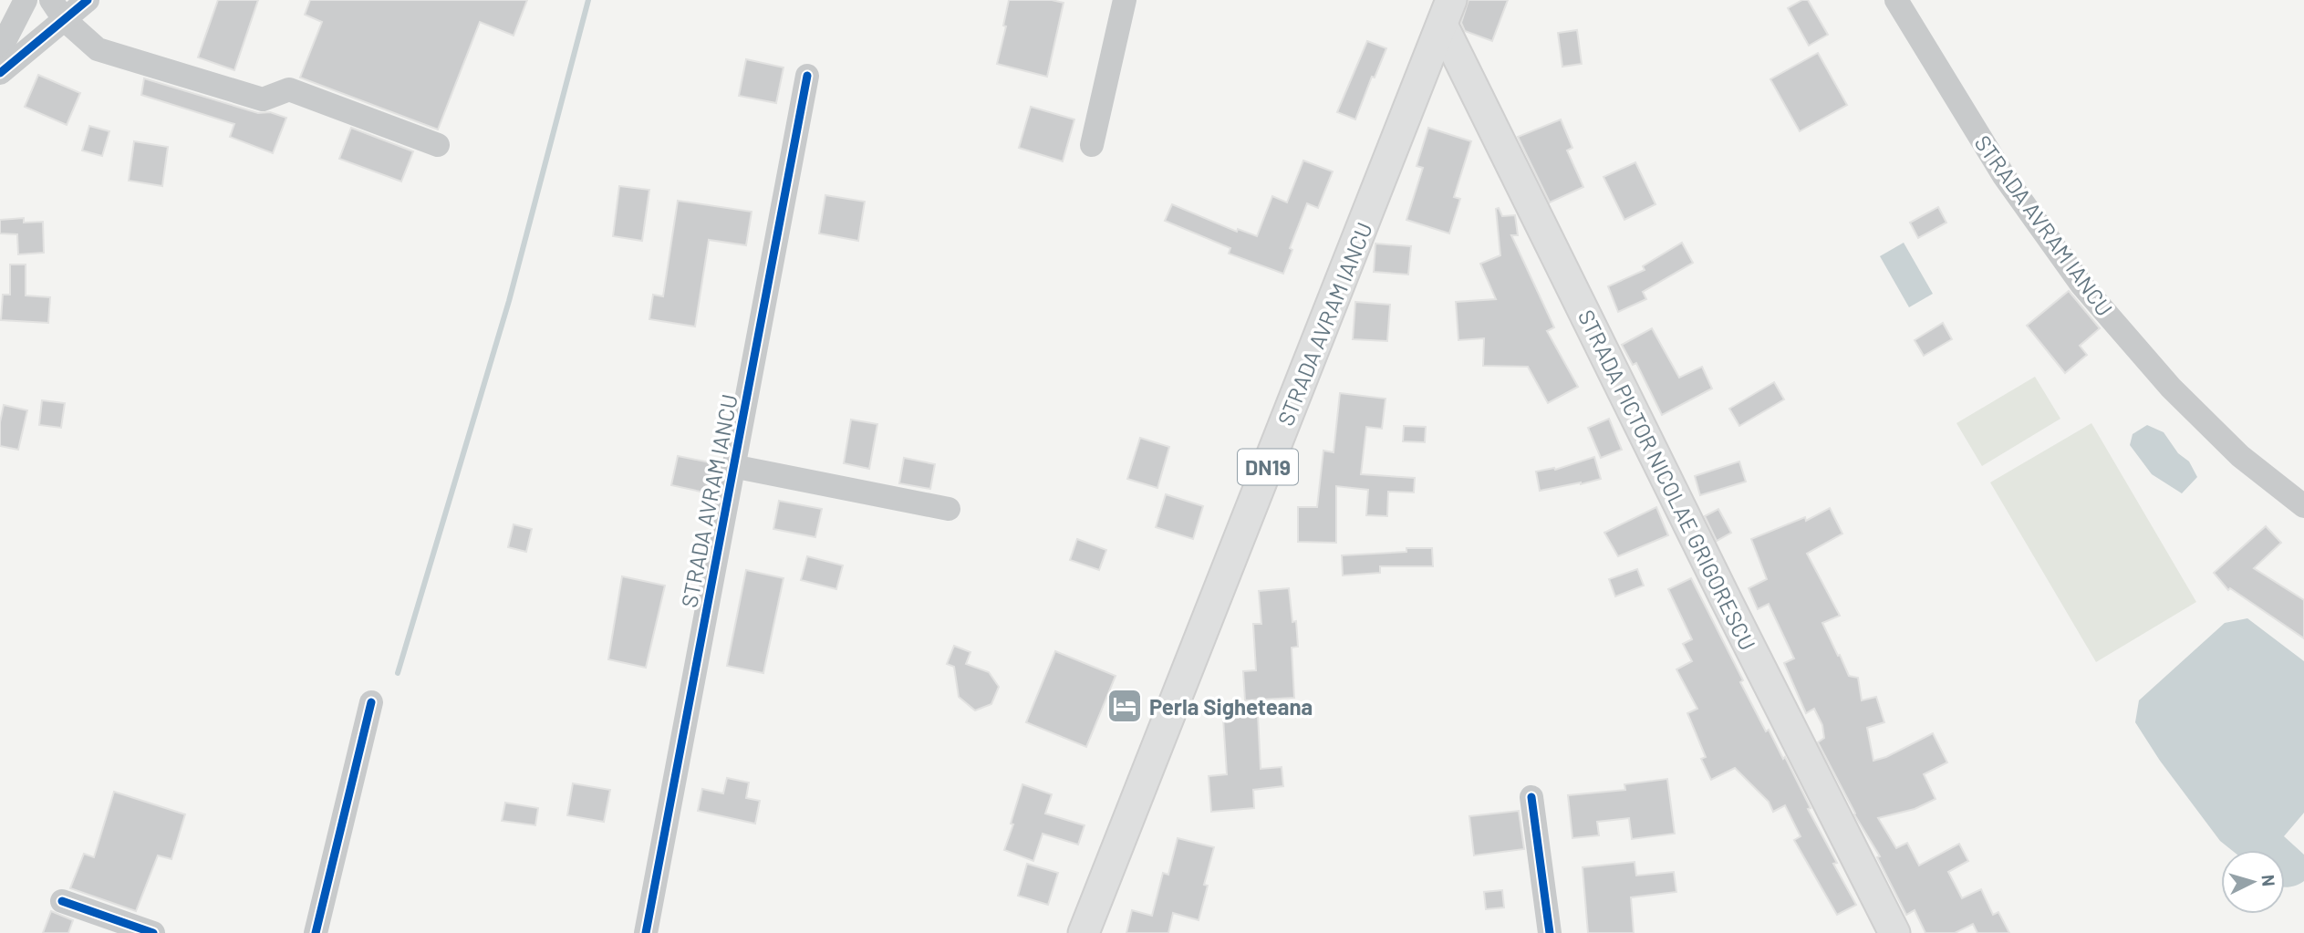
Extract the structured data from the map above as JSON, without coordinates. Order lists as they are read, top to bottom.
{
  "streets": {
    "main road": ["STRADA AVRAM IANCU", "DN19", "STRADA PICTOR NICOLAE GRIGORESCU"]
  },
  "crossings": [
    ["STRADA AVRAM IANCU", "STRADA PICTOR NICOLAE GRIGORESCU"]
  ],
  "places": {
    "hotel": ["Perla Sigheteana"]
  },
  "north": "right"
}
